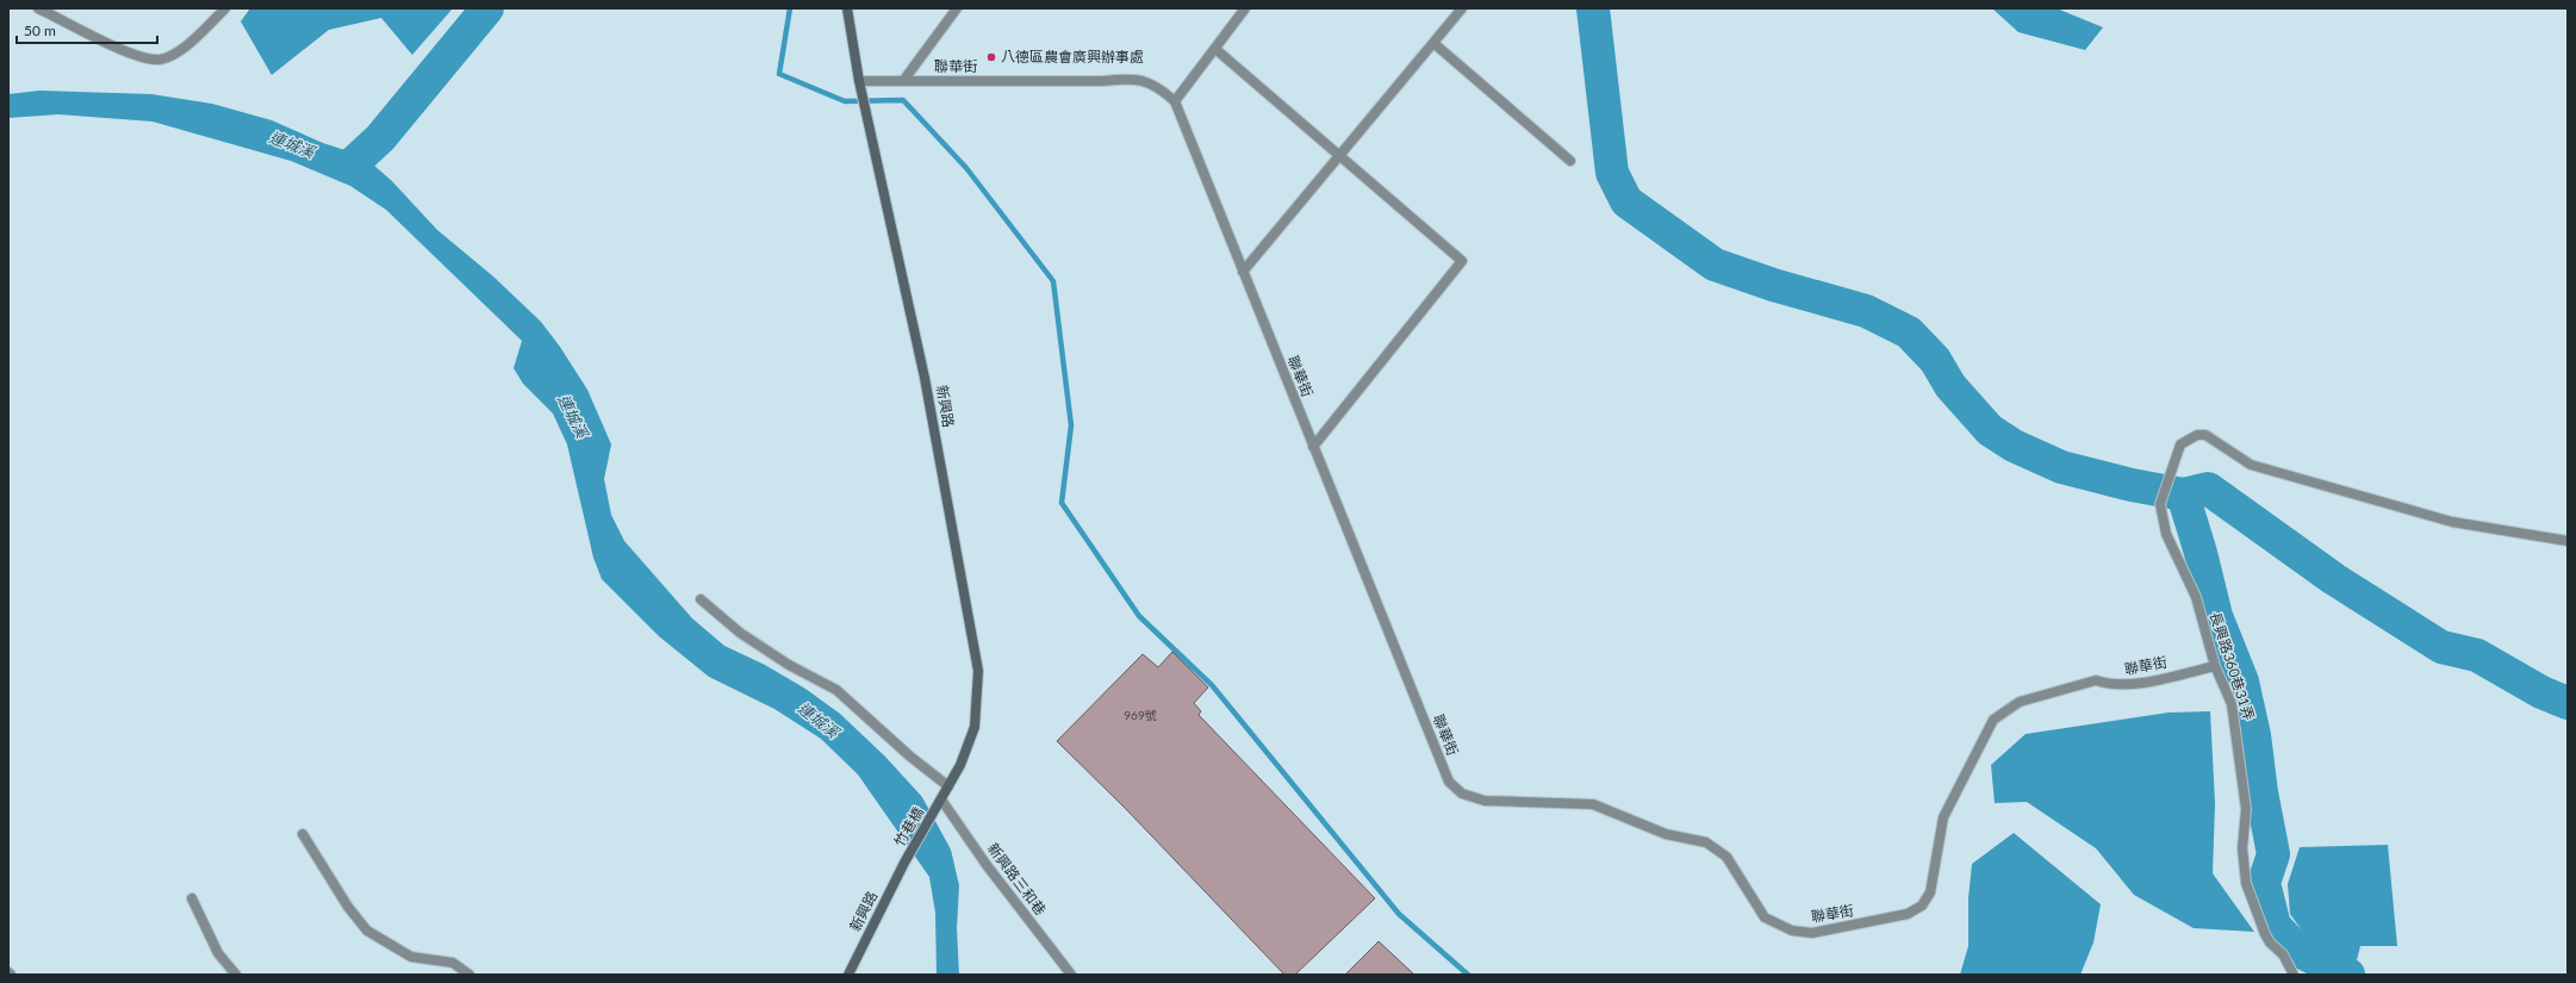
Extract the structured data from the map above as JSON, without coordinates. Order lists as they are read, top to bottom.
{
  "streets": {
    "street": [
      "聯華街",
      "新興路",
      "長興路360巷31弄",
      "竹巷橋",
      "新興路三和巷"
    ]
  },
  "crossings": [
    ["聯華街", "新興路"],
    ["聯華街", "長興路360巷31弄"],
    ["新興路", "竹巷橋"],
    ["新興路", "新興路三和巷"],
    ["竹巷橋", "新興路三和巷"]
  ],
  "water": ["連城溪"],
  "places": ["八德區農會廣興辦事處"],
  "house_numbers": ["969號"],
  "scale_bar": "50 m"
}
